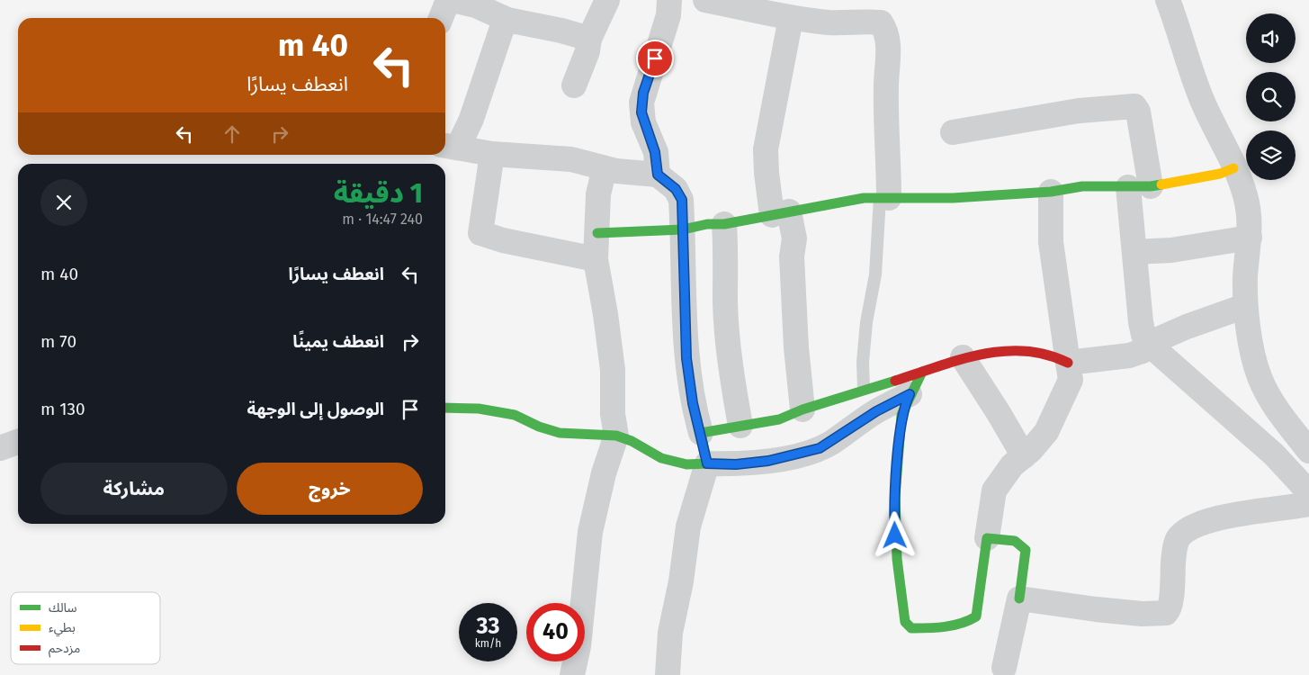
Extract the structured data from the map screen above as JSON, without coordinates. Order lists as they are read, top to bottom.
{
  "legend": ["سالك", "بطيء", "مزدحم"],
  "page": {
    "turn": ["40 m", "انعطف يسارًا"],
    "heading": ["1 دقيقة", "240 m · 14:47"],
    "list": [
      {
        "name": "انعطف يسارًا",
        "value": "40 m"
      },
      {
        "name": "انعطف يمينًا",
        "value": "70 m"
      },
      {
        "name": "الوصول إلى الوجهة",
        "value": "130 m"
      }
    ],
    "buttons": ["خروج", "مشاركة"],
    "speed": "33 km/h",
    "limit": "40"
  }
}
